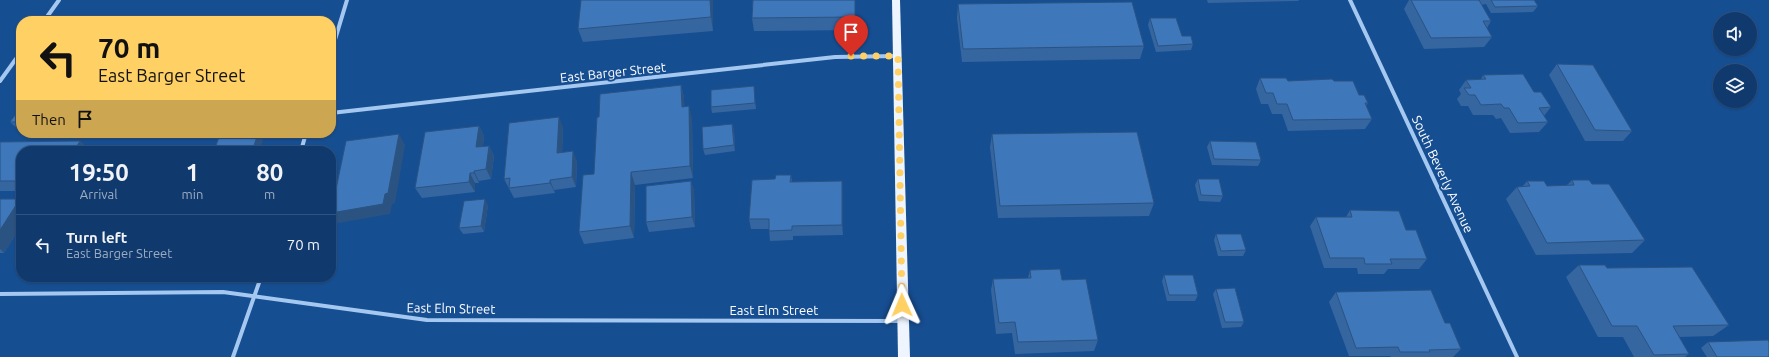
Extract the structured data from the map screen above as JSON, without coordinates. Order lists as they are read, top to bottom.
{
  "streets": {
    "street": ["East Barger Street", "South Beverly Avenue", "East Elm Street"]
  },
  "page": {
    "turn": ["70 m", "East Barger Street"],
    "then": "Then",
    "eta": [
      "19:50",
      "Arrival",
      "1",
      "min",
      "80",
      "m"
    ],
    "list": [
      {
        "name": "Turn left",
        "note": "East Barger Street",
        "value": "70 m"
      }
    ]
  }
}
